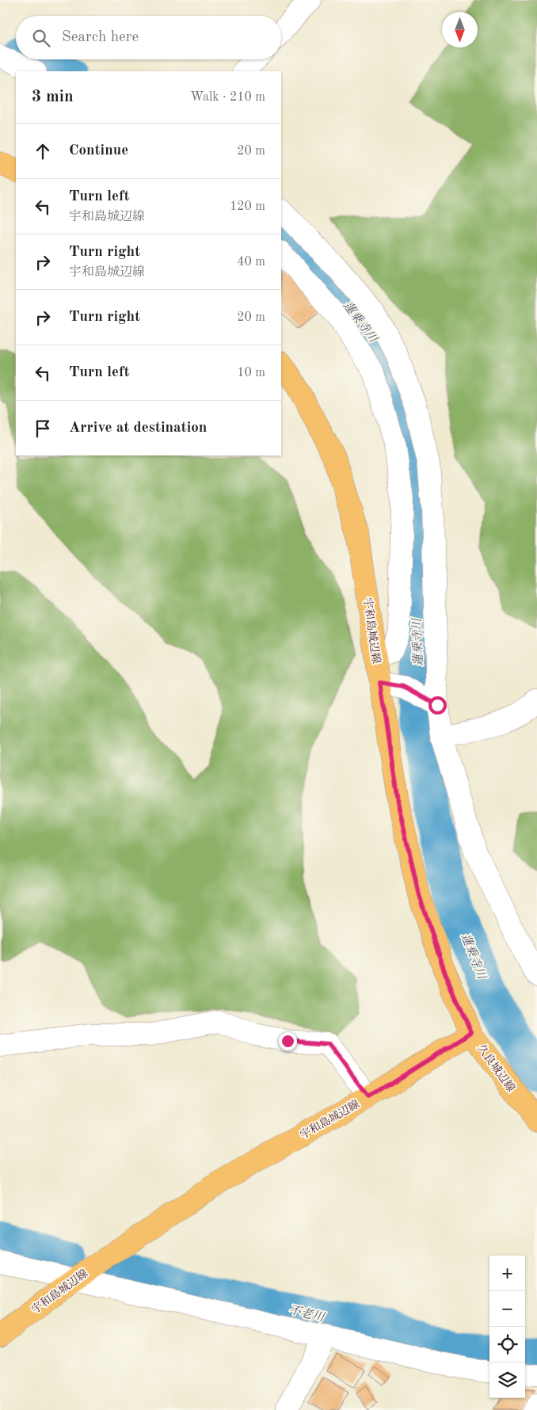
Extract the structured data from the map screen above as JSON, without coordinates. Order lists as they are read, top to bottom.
{
  "streets": {
    "main road": ["宇和島城辺線", "久良城辺線"]
  },
  "crossings": [
    ["宇和島城辺線", "久良城辺線"]
  ],
  "water": ["蓮乗寺川", "不老川"],
  "north": "bottom",
  "page": {
    "search": "Search here",
    "heading": ["3 min", "Walk · 210 m"],
    "list": [
      ["Continue", "20 m"],
      ["Turn left", "宇和島城辺線", "120 m"],
      ["Turn right", "宇和島城辺線", "40 m"],
      ["Turn right", "20 m"],
      ["Turn left", "10 m"],
      "Arrive at destination"
    ],
    "map_buttons": ["+", "−"]
  }
}
